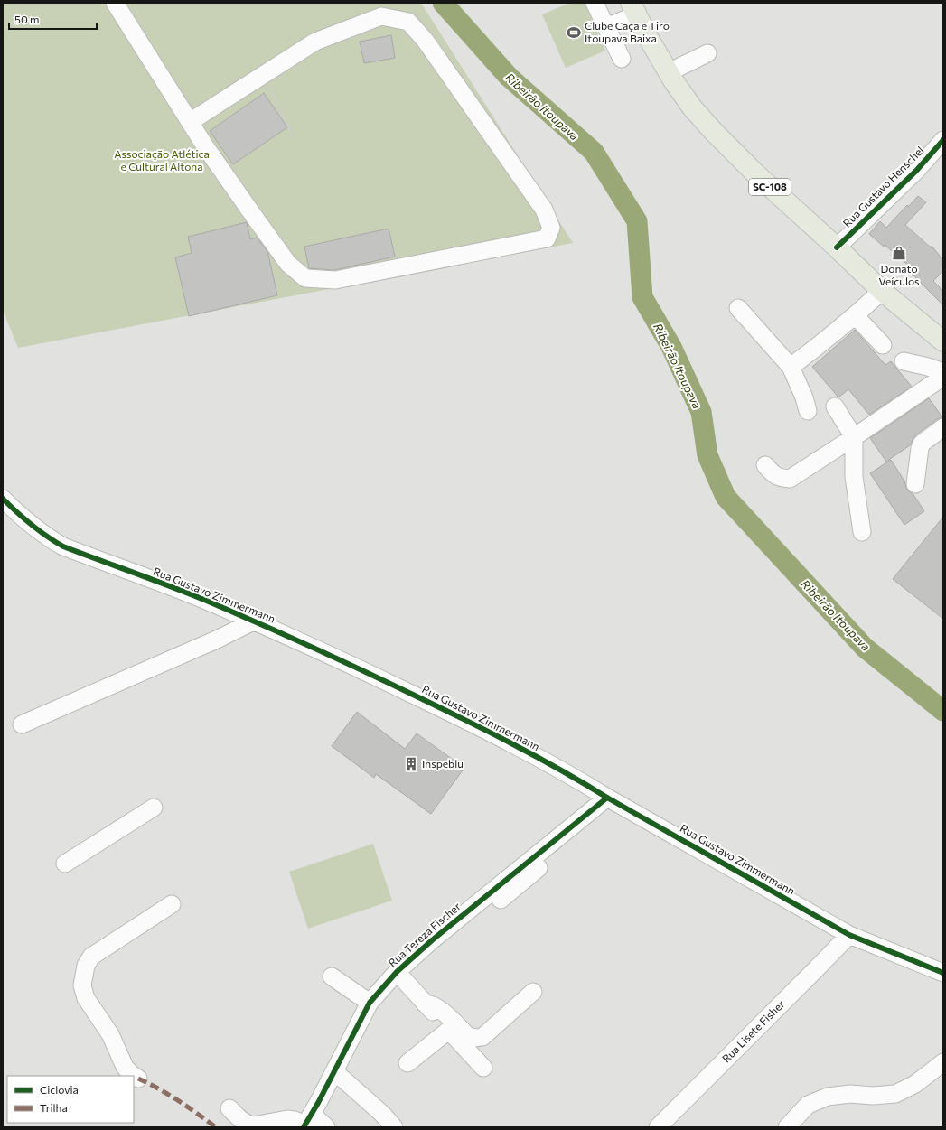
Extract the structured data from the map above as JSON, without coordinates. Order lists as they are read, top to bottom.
{
  "streets": {
    "main road": ["SC-108"],
    "street": [
      "Rua Gustavo Henschel",
      "Rua Gustavo Zimmermann",
      "Rua Tereza Fischer",
      "Rua Lisete Fisher"
    ]
  },
  "crossings": [
    ["SC-108", "Rua Gustavo Henschel"],
    ["Rua Gustavo Zimmermann", "Rua Tereza Fischer"],
    ["Rua Gustavo Zimmermann", "Rua Lisete Fisher"]
  ],
  "water": ["Ribeirão Itoupava"],
  "parks": ["Associação Atlética e Cultural Altona"],
  "places": {
    "sports": ["Clube Caça e Tiro Itoupava Baixa"],
    "shop": ["Donato Veículos"],
    "building": ["Inspeblu"]
  },
  "legend": ["Ciclovia", "Trilha"],
  "scale_bar": "50 m"
}
